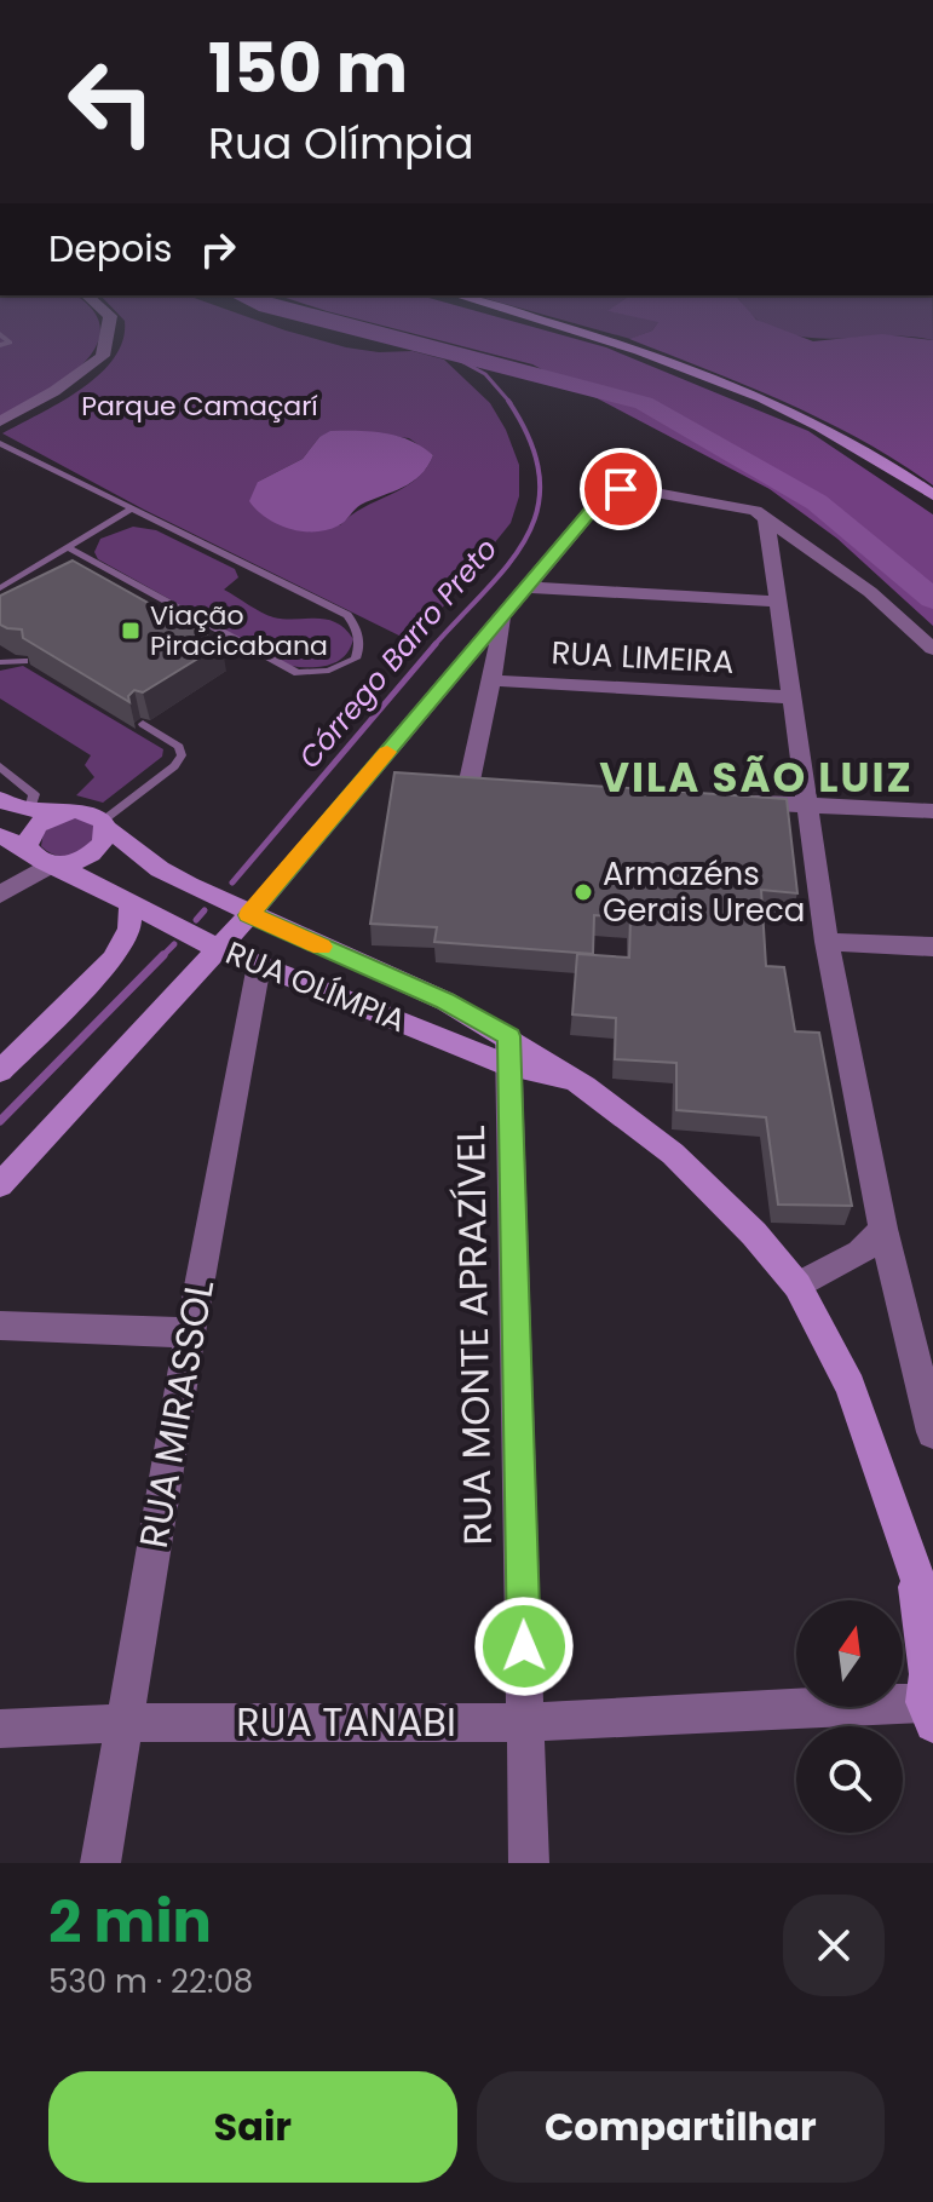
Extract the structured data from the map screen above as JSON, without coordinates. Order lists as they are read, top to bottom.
{
  "streets": {
    "main road": ["RUA OLÍMPIA"],
    "street": [
      "RUA LIMEIRA",
      "RUA MONTE APRAZÍVEL",
      "RUA MIRASSOL",
      "RUA TANABI"
    ]
  },
  "crossings": [
    ["RUA OLÍMPIA", "RUA MONTE APRAZÍVEL"],
    ["RUA OLÍMPIA", "RUA MIRASSOL"],
    ["RUA OLÍMPIA", "RUA TANABI"],
    ["RUA MONTE APRAZÍVEL", "RUA TANABI"],
    ["RUA MIRASSOL", "RUA TANABI"]
  ],
  "districts": ["VILA SÃO LUIZ"],
  "water": ["Córrego Barro Preto"],
  "parks": ["Parque Camaçarí"],
  "places": {
    "transit": ["Viação Piracicabana"],
    "other": ["Armazéns Gerais Ureca"]
  },
  "north": "top",
  "page": {
    "turn": ["150 m", "Rua Olímpia"],
    "then": "Depois",
    "heading": ["2 min", "530 m · 22:08"],
    "buttons": ["Sair", "Compartilhar"]
  }
}
